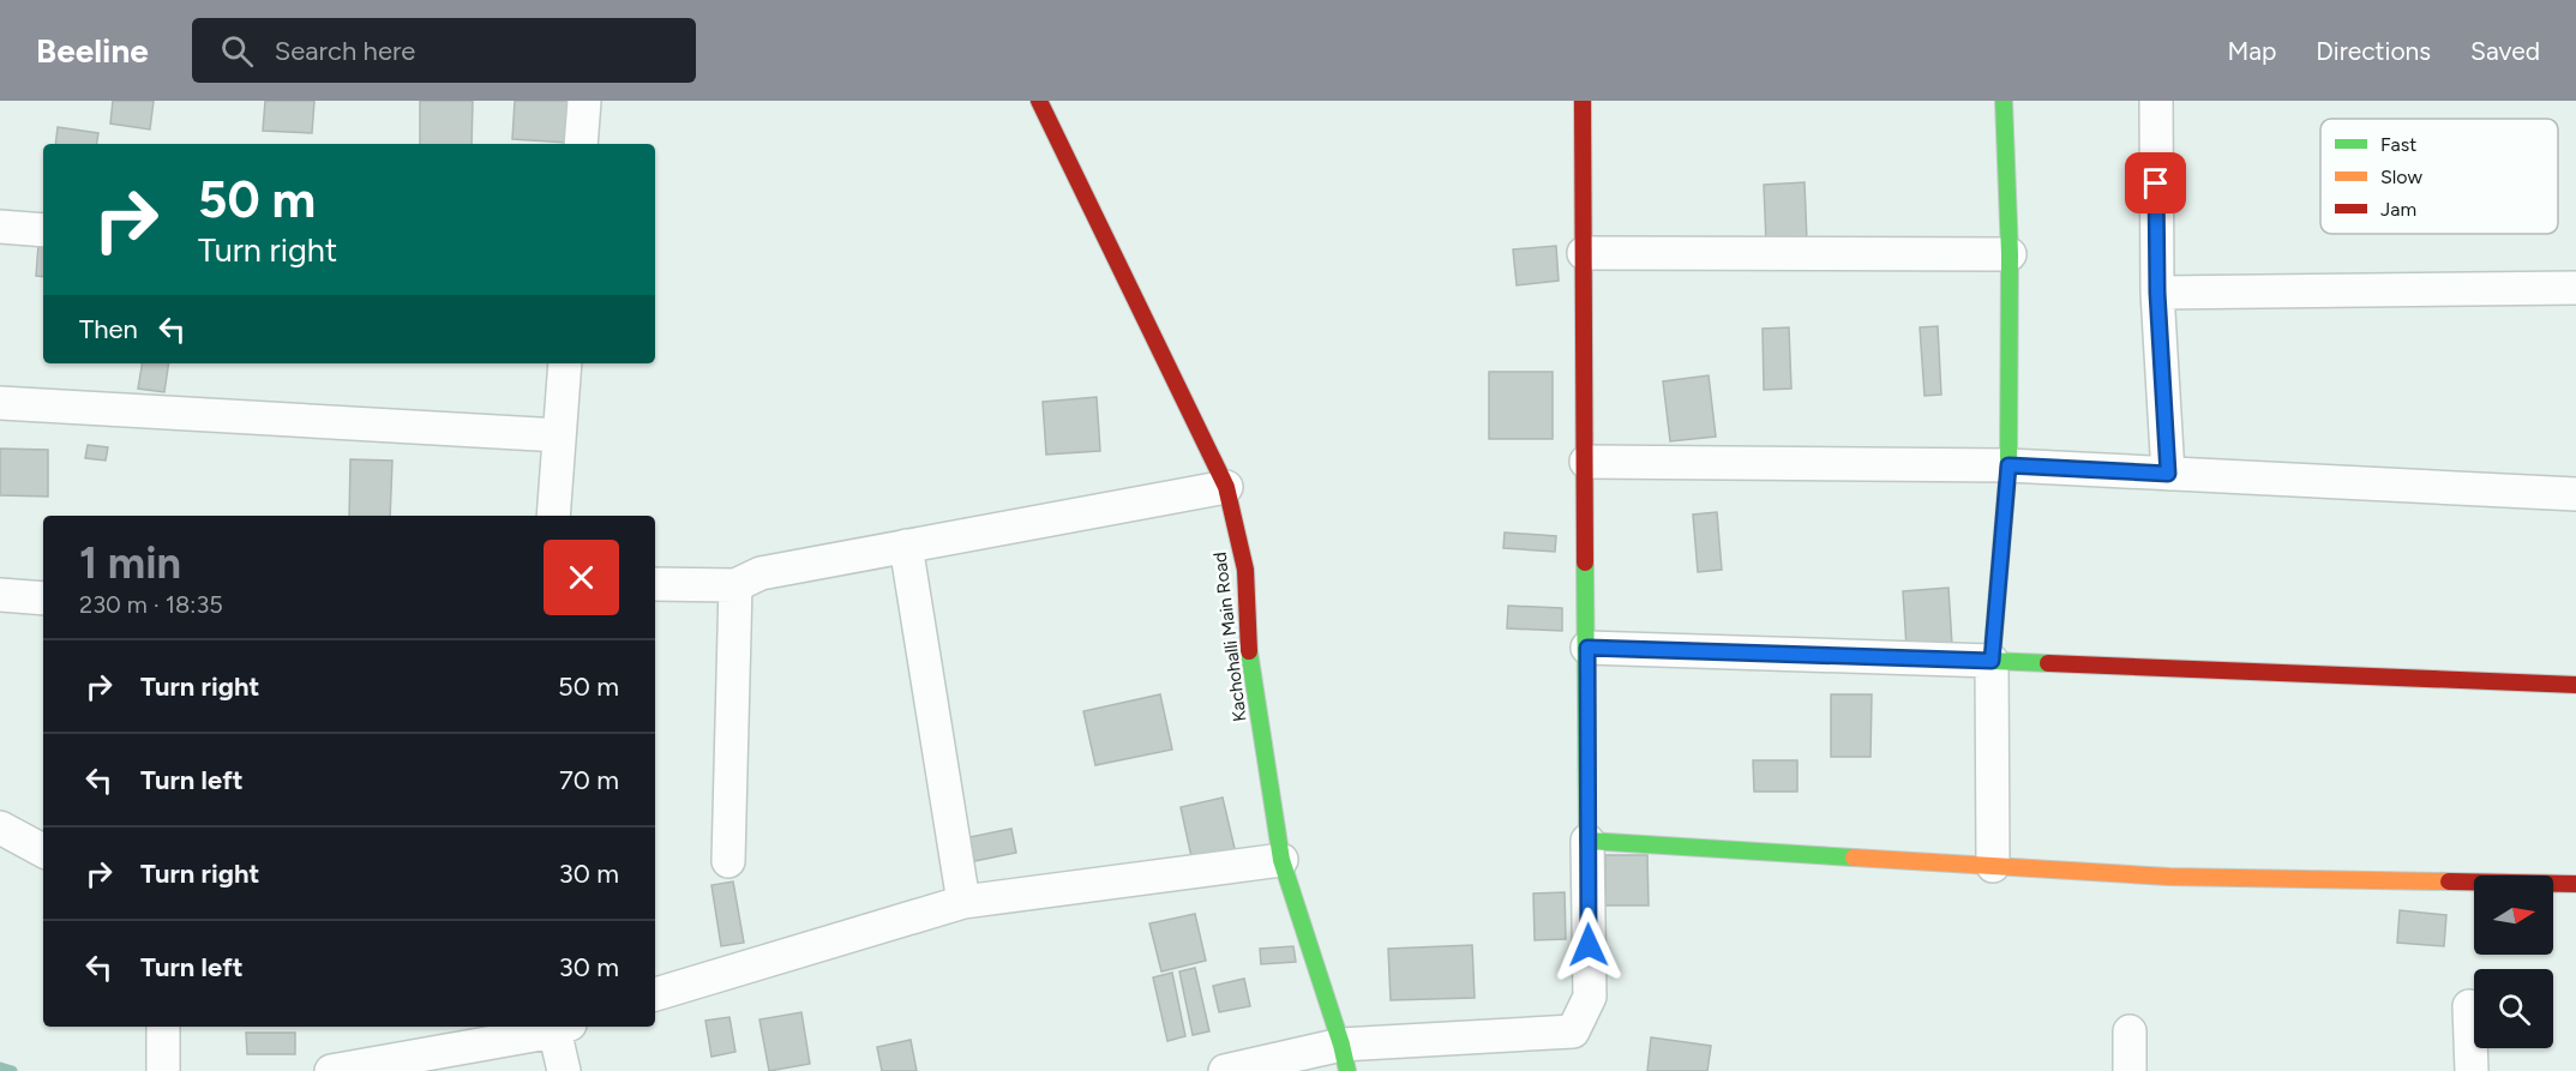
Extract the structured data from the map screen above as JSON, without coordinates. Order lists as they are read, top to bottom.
{
  "streets": {
    "street": ["Kachohalli Main Road"]
  },
  "legend": ["Fast", "Slow", "Jam"],
  "north": "right",
  "page": {
    "header": "Beeline",
    "search": "Search here",
    "nav": ["Map", "Directions", "Saved"],
    "turn": ["50 m", "Turn right"],
    "then": "Then",
    "heading": ["1 min", "230 m · 18:35"],
    "list": [
      {
        "name": "Turn right",
        "value": "50 m"
      },
      {
        "name": "Turn left",
        "value": "70 m"
      },
      {
        "name": "Turn right",
        "value": "30 m"
      },
      {
        "name": "Turn left",
        "value": "30 m"
      }
    ]
  }
}
